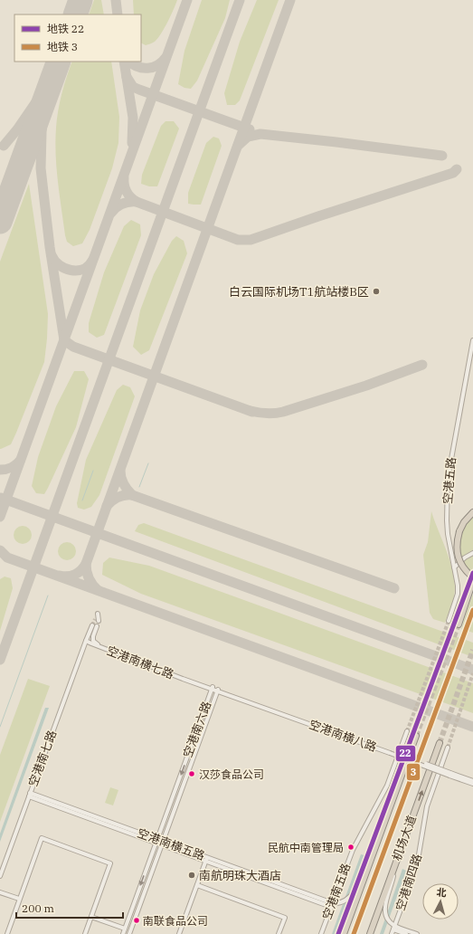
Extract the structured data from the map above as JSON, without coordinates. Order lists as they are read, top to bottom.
{
  "streets": {
    "highway": ["机场大道"],
    "street": [
      "空港五路",
      "空港南横七路",
      "空港南六路",
      "空港南横八路",
      "空港南七路",
      "空港南横五路",
      "空港南四路",
      "空港南五路"
    ]
  },
  "crossings": [
    ["空港南横七路", "空港南六路"],
    ["空港南横七路", "空港南横八路"],
    ["空港南横七路", "空港南七路"],
    ["空港南六路", "空港南横八路"],
    ["空港南六路", "空港南横五路"],
    ["空港南七路", "空港南横五路"],
    ["机场大道", "空港南横五路"],
    ["空港南横五路", "空港南五路"]
  ],
  "places": [
    "白云国际机场T1航站楼B区",
    "汉莎食品公司",
    "民航中南管理局",
    "南航明珠大酒店",
    "南联食品公司"
  ],
  "lines": ["metro line 22", "metro line 3"],
  "legend": ["地铁 22", "地铁 3"],
  "scale_bar": "200 m",
  "north": "top"
}
